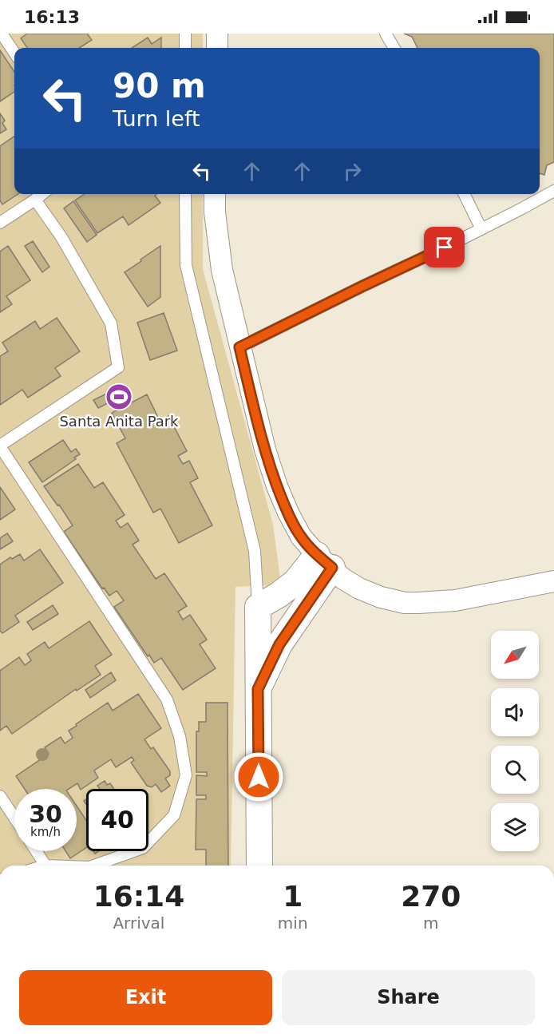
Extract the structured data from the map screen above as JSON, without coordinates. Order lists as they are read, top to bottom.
{
  "places": {
    "sports": ["Santa Anita Park"]
  },
  "north": "bottom left",
  "page": {
    "status": "16:13",
    "turn": ["90 m", "Turn left"],
    "speed": "30 km/h",
    "limit": "40",
    "eta": [
      "16:14",
      "Arrival",
      "1",
      "min",
      "270",
      "m"
    ],
    "buttons": ["Exit", "Share"]
  }
}
